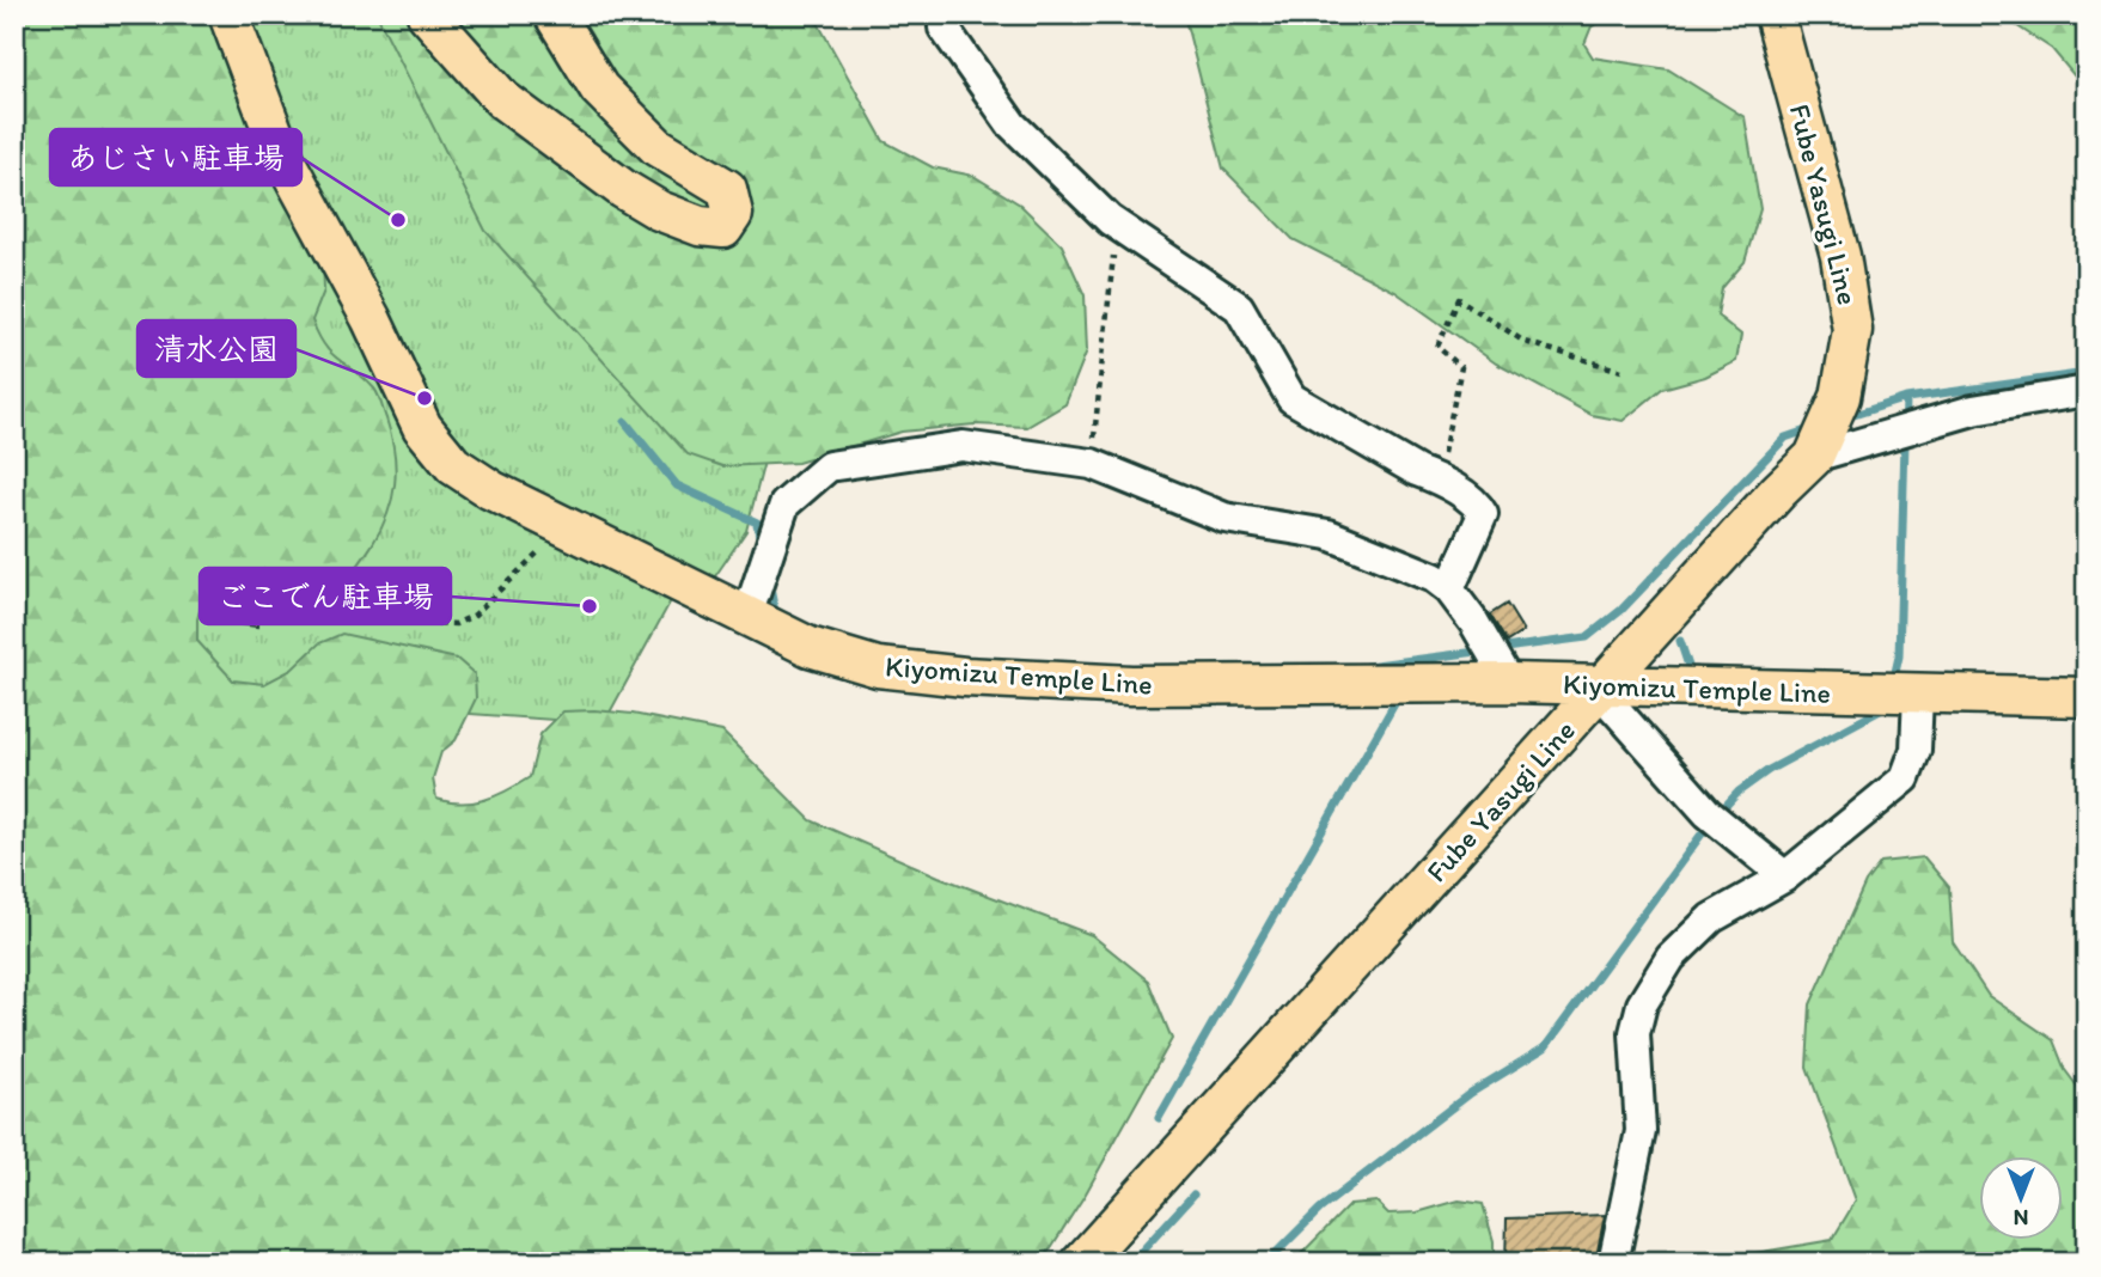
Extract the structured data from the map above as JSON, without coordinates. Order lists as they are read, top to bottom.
{
  "streets": {
    "main road": ["Fube Yasugi Line", "Kiyomizu Temple Line"]
  },
  "crossings": [
    ["Fube Yasugi Line", "Kiyomizu Temple Line"]
  ],
  "places": ["あじさい駐車場", "清水公園", "ごこでん駐車場"],
  "north": "bottom"
}
